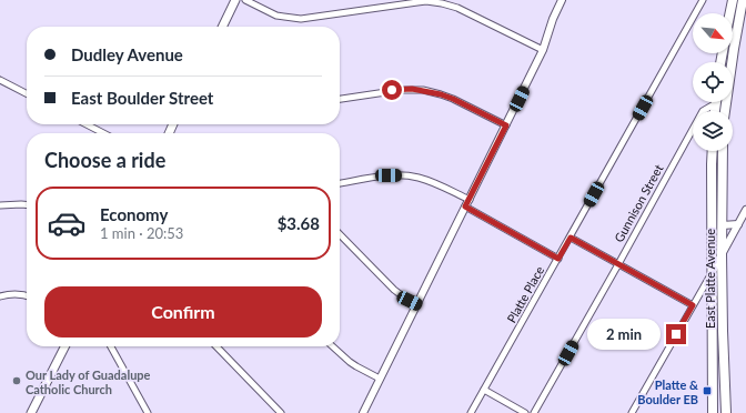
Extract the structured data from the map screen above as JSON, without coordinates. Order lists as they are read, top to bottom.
{
  "streets": {
    "main road": ["East Platte Avenue"],
    "street": ["Gunnison Street", "Platte Place"]
  },
  "places": {
    "other": ["Our Lady of Guadalupe Catholic Church"],
    "transit": ["Platte & Boulder EB"]
  },
  "north": "bottom right",
  "page": {
    "banner": ["Dudley Avenue", "East Boulder Street"],
    "heading": "Choose a ride",
    "list": [
      {
        "name": "Economy",
        "note": "1 min · 20:53",
        "value": "$3.68"
      }
    ],
    "buttons": "Confirm",
    "bubble": "2 min"
  }
}
